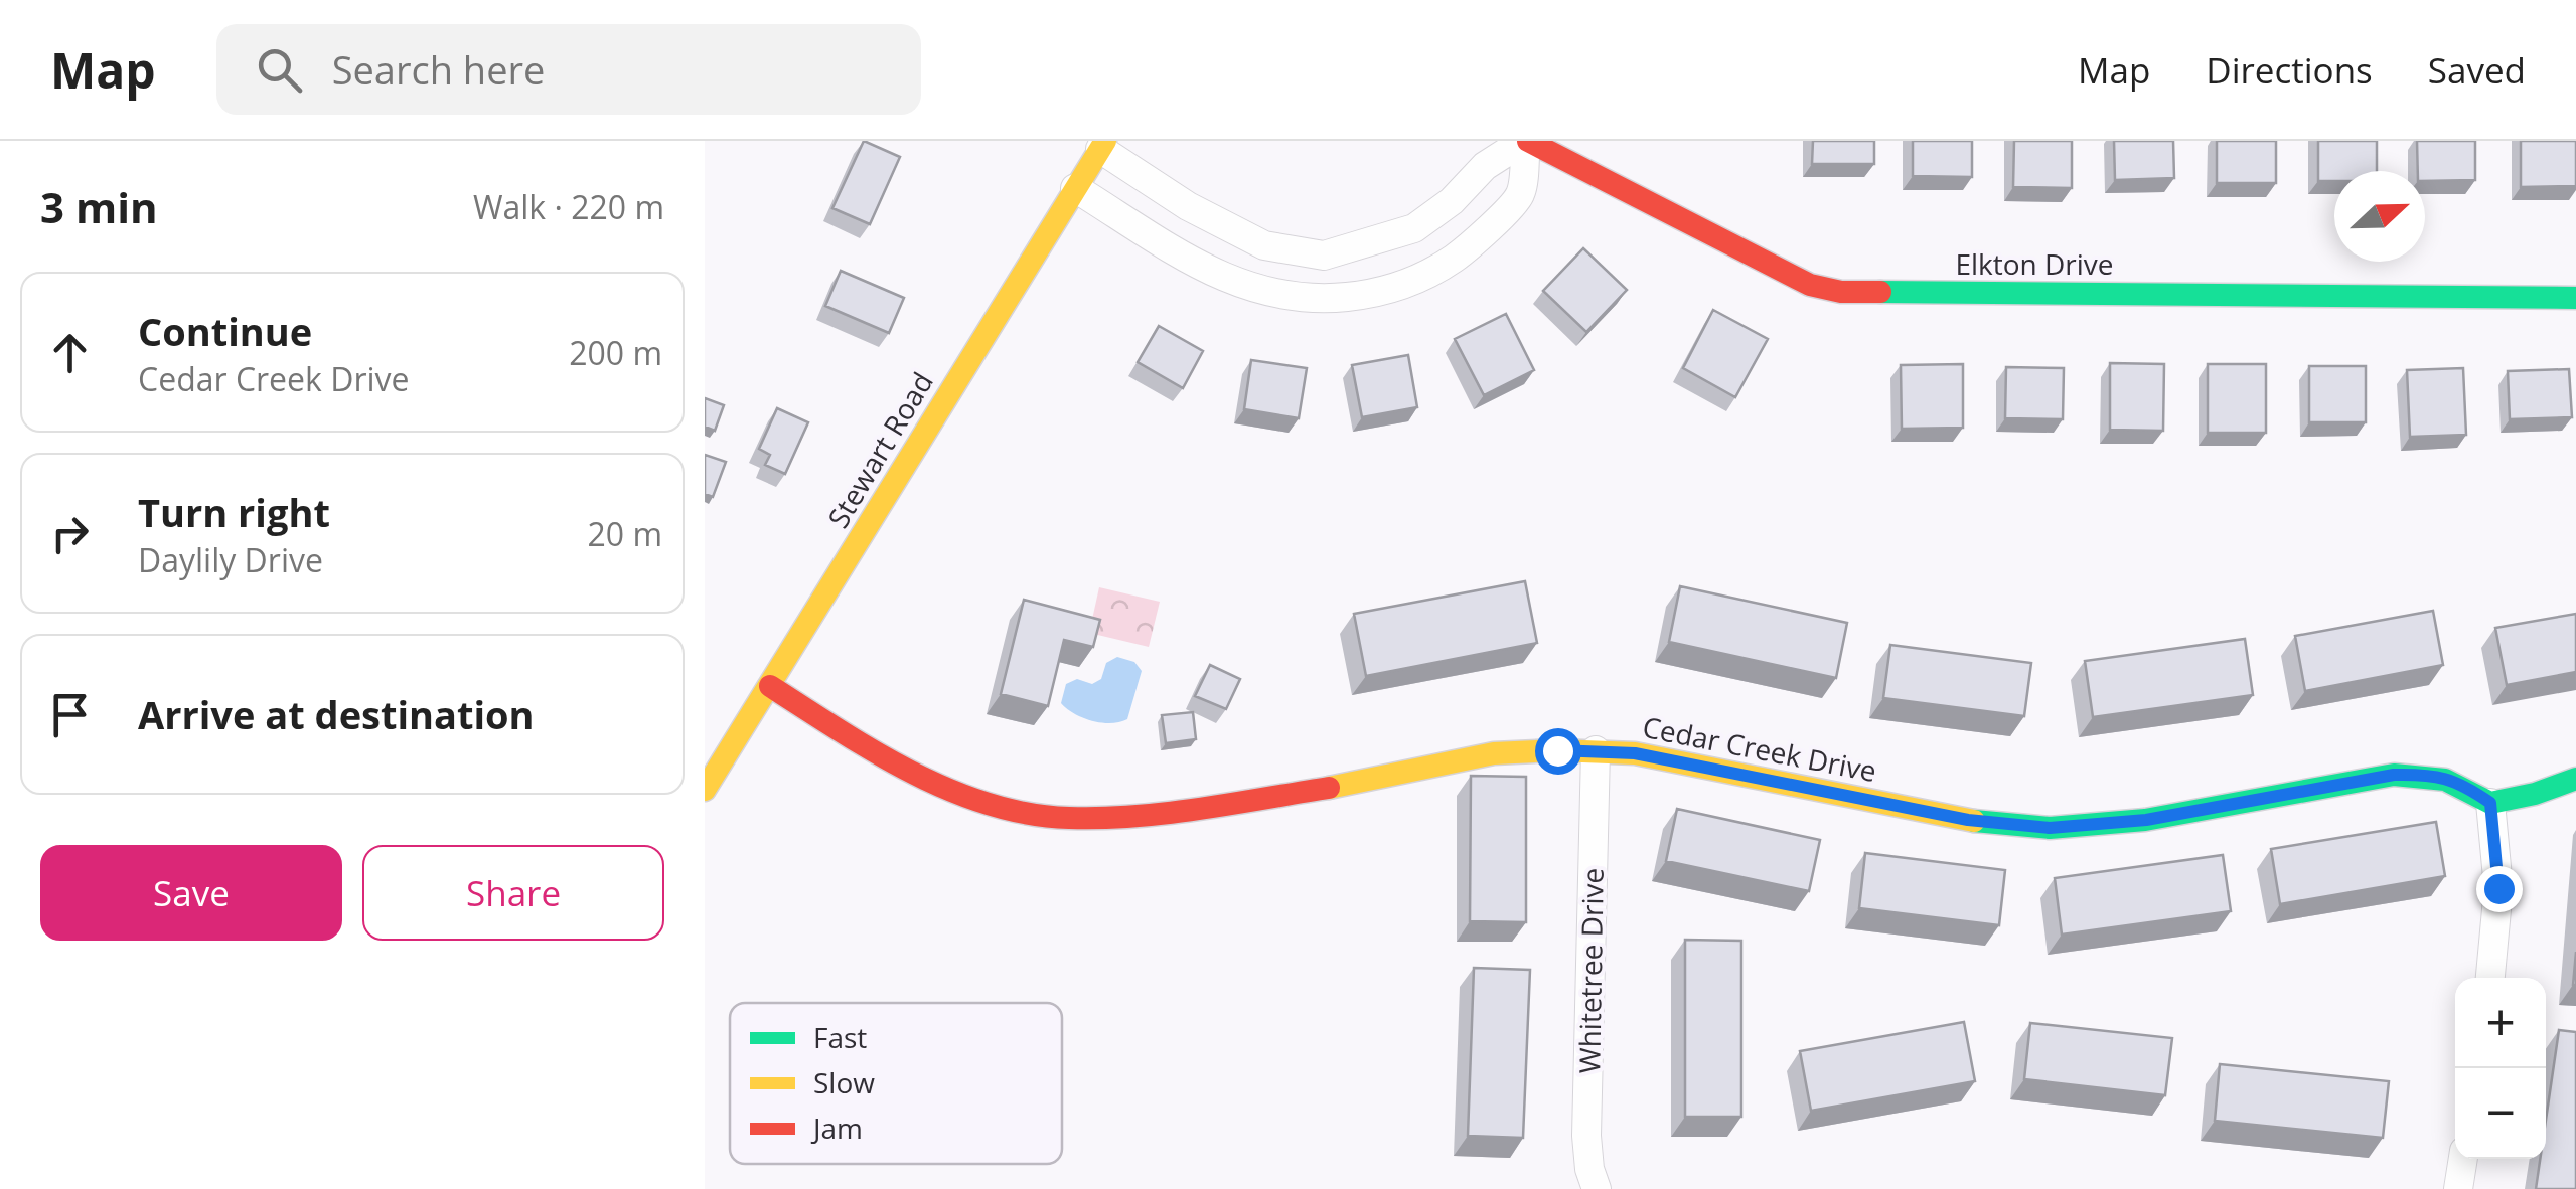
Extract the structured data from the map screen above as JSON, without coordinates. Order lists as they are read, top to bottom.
{
  "streets": {
    "street": [
      "Elkton Drive",
      "Stewart Road",
      "Cedar Creek Drive",
      "Whitetree Drive"
    ]
  },
  "crossings": [
    ["Stewart Road", "Cedar Creek Drive"],
    ["Cedar Creek Drive", "Whitetree Drive"]
  ],
  "legend": ["Fast", "Slow", "Jam"],
  "north": "right",
  "page": {
    "header": "Map",
    "search": "Search here",
    "nav": ["Map", "Directions", "Saved"],
    "heading": ["3 min", "Walk · 220 m"],
    "list": [
      ["Continue", "Cedar Creek Drive", "200 m"],
      ["Turn right", "Daylily Drive", "20 m"],
      "Arrive at destination"
    ],
    "buttons": ["Save", "Share"],
    "map_buttons": ["+", "−"]
  }
}
